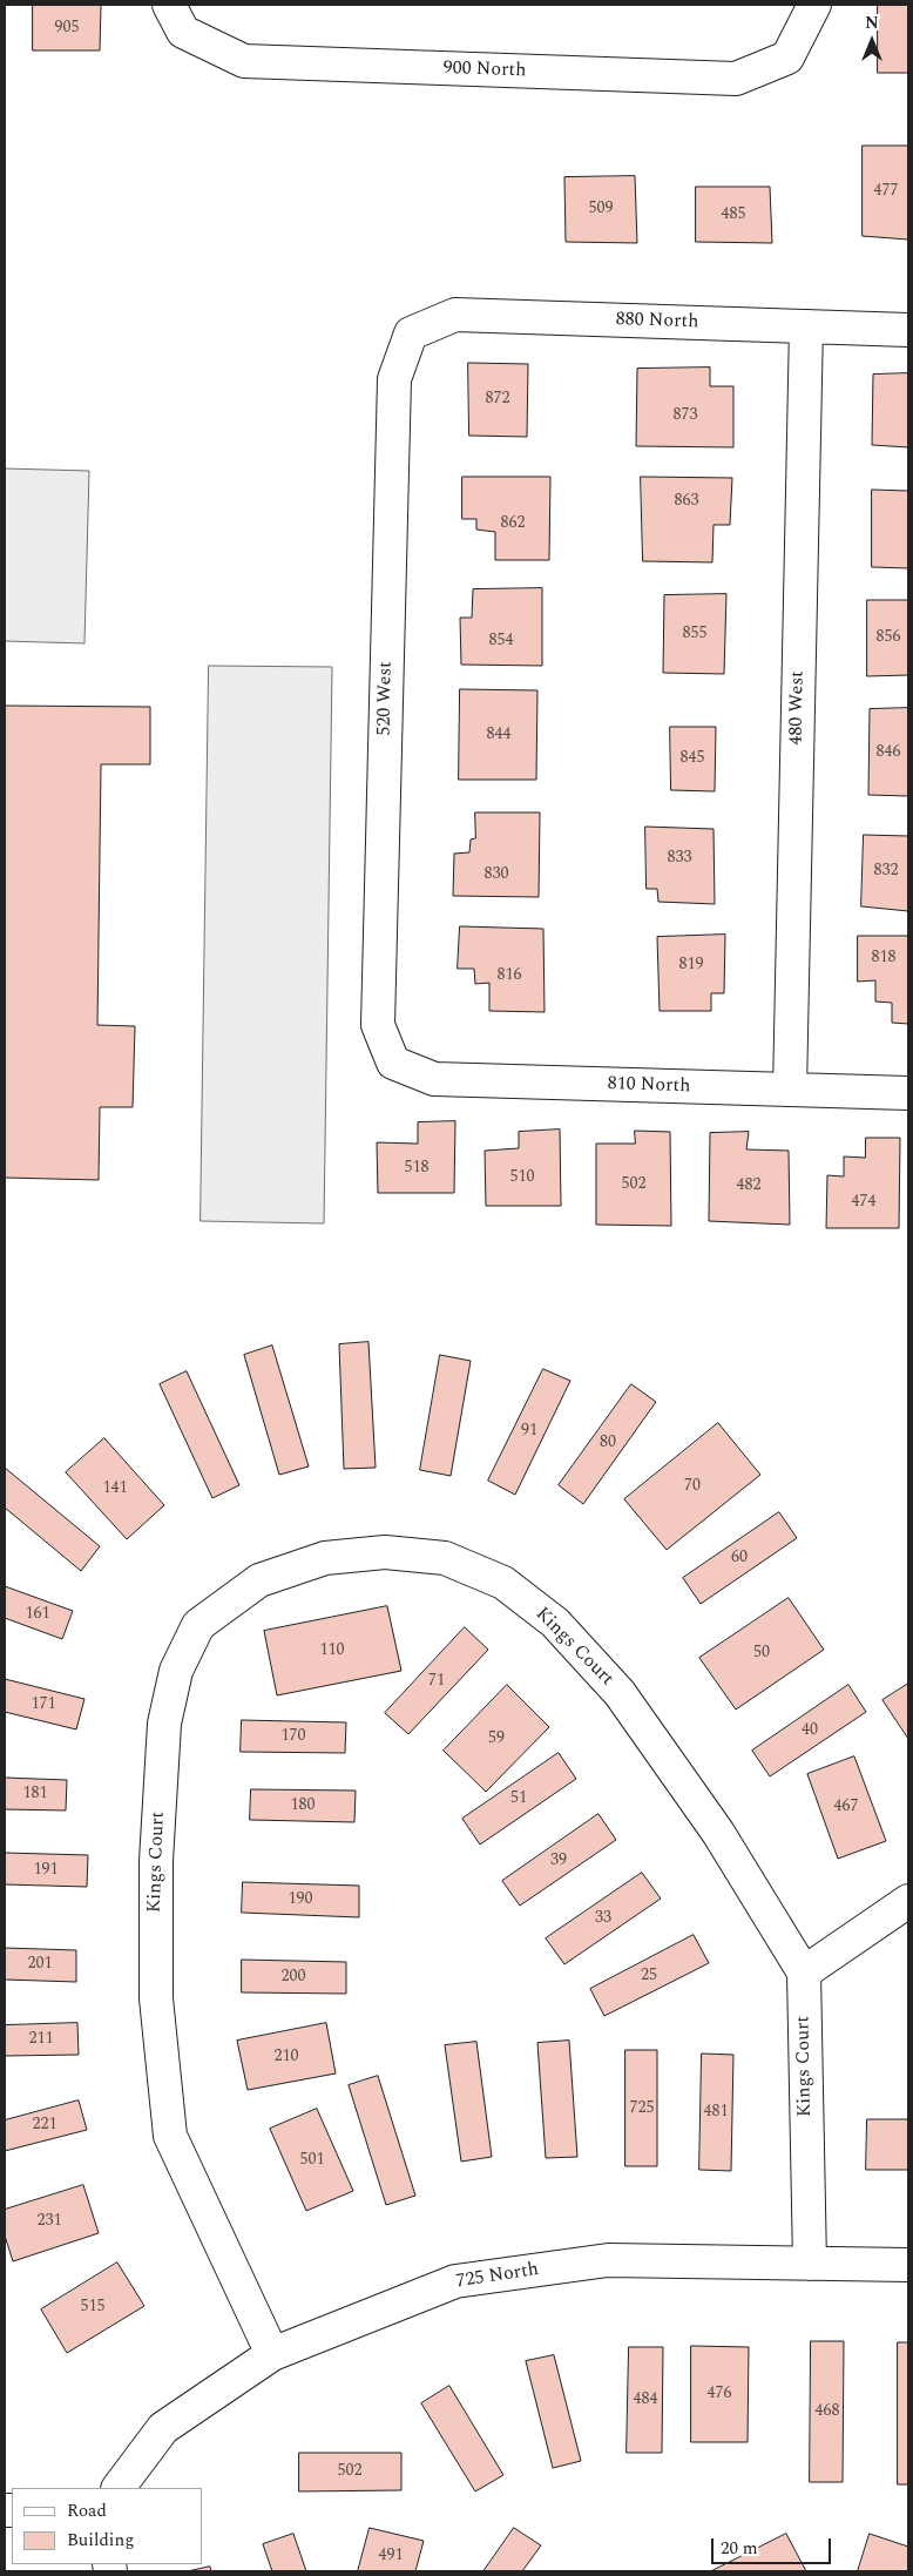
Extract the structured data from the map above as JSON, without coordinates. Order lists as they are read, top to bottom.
{
  "streets": {
    "street": [
      "900 North",
      "880 North",
      "520 West",
      "480 West",
      "810 North",
      "Kings Court",
      "725 North"
    ]
  },
  "crossings": [
    ["880 North", "520 West"],
    ["880 North", "480 West"],
    ["520 West", "810 North"],
    ["480 West", "810 North"],
    ["Kings Court", "725 North"]
  ],
  "house_numbers": [
    "905",
    "477",
    "509",
    "485",
    "872",
    "873",
    "863",
    "862",
    "855",
    "856",
    "854",
    "844",
    "846",
    "845",
    "833",
    "832",
    "830",
    "818",
    "819",
    "816",
    "518",
    "510",
    "502",
    "482",
    "474",
    "91",
    "80",
    "70",
    "141",
    "60",
    "161",
    "110",
    "50",
    "71",
    "171",
    "40",
    "170",
    "59",
    "181",
    "51",
    "180",
    "467",
    "39",
    "191",
    "190",
    "33",
    "201",
    "25",
    "200",
    "211",
    "210",
    "725",
    "481",
    "221",
    "501",
    "231",
    "515",
    "476",
    "484",
    "468",
    "502",
    "491"
  ],
  "legend": ["Road", "Building"],
  "scale_bar": "20 m",
  "north": "top"
}
